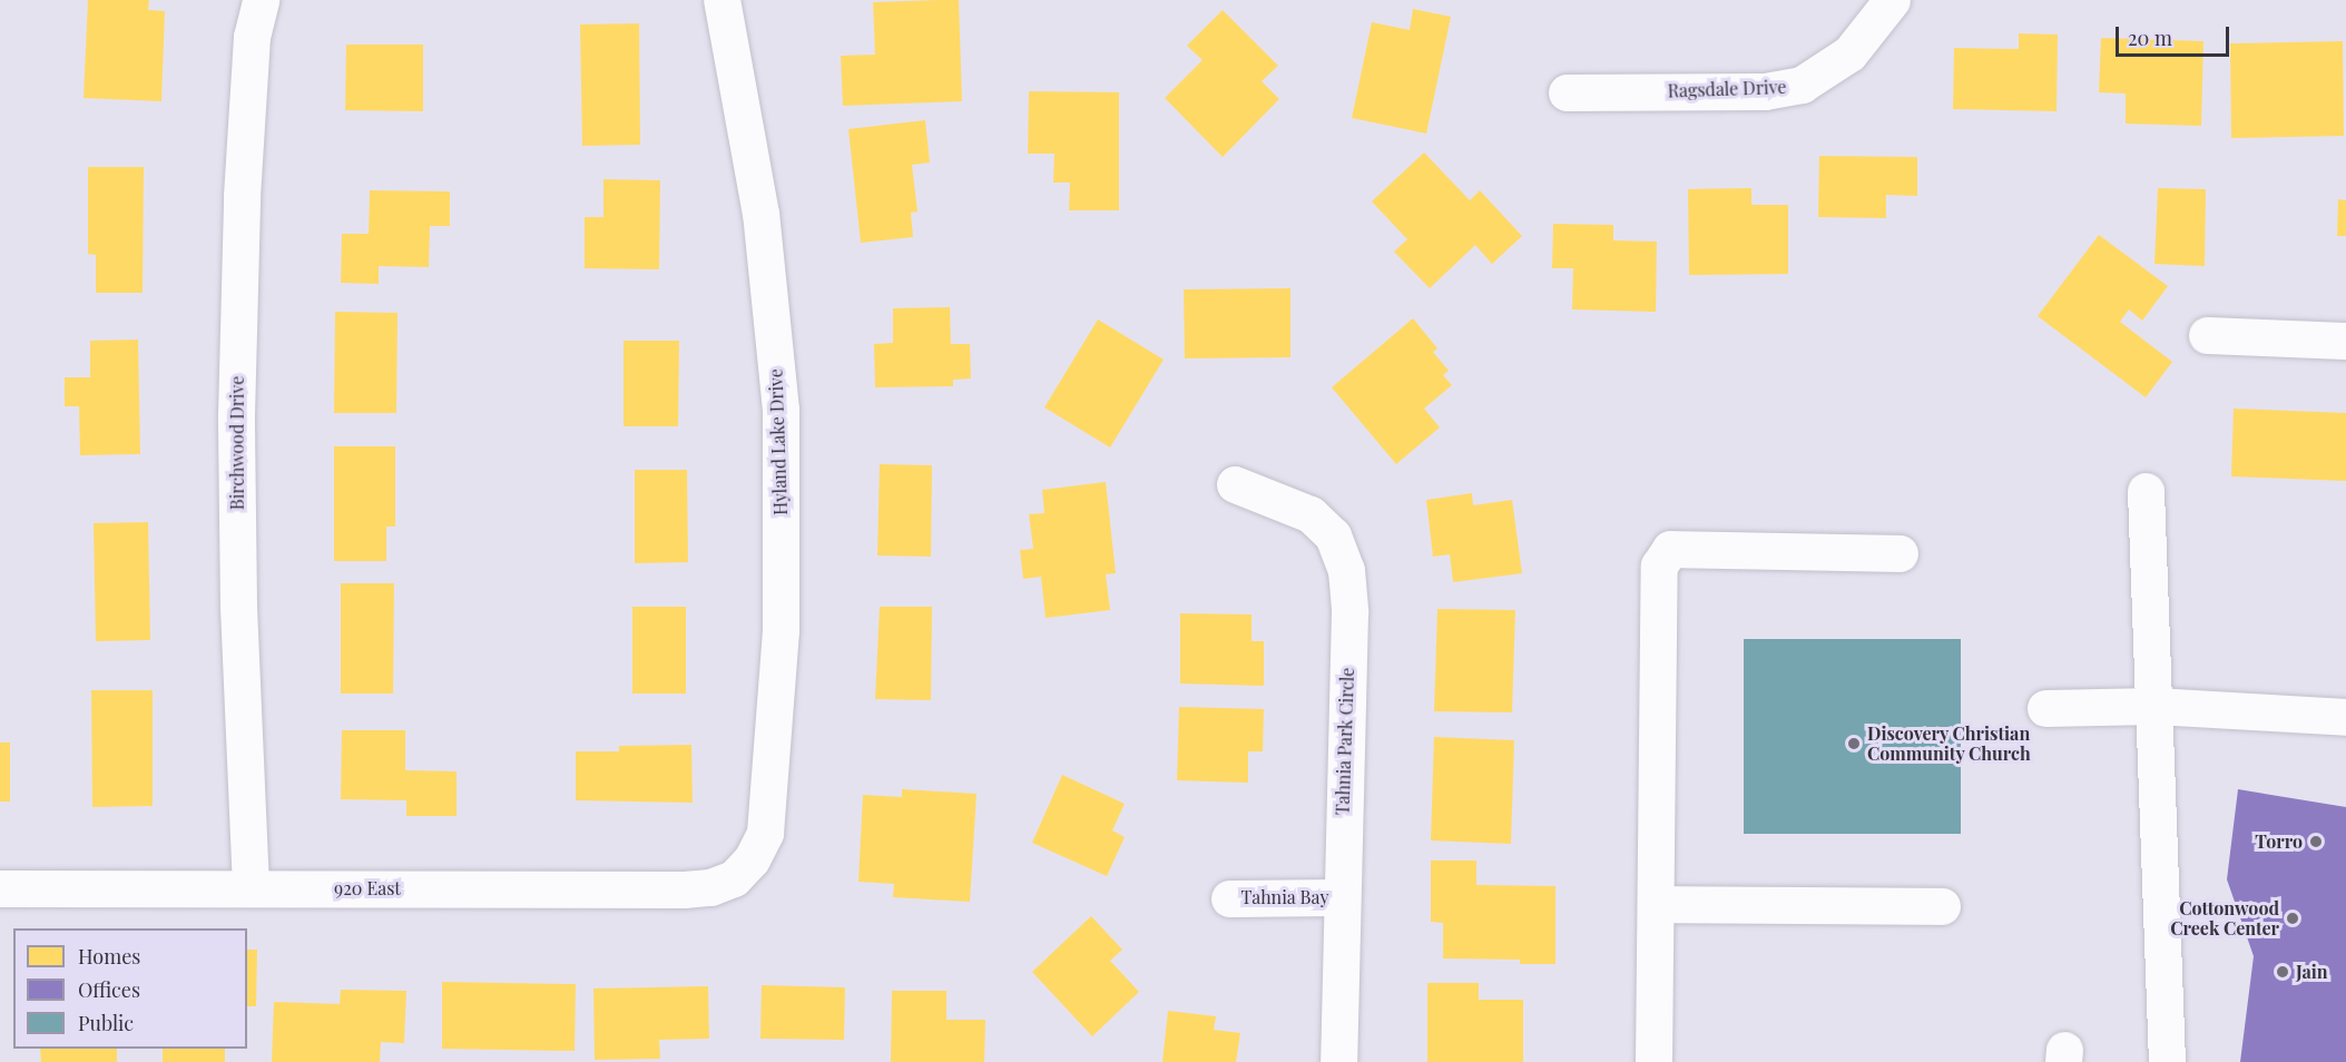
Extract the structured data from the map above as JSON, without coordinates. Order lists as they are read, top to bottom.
{
  "streets": {
    "street": [
      "Ragsdale Drive",
      "Hyland Lake Drive",
      "Birchwood Drive",
      "Tahnia Park Circle",
      "920 East",
      "Tahnia Bay"
    ]
  },
  "crossings": [
    ["Hyland Lake Drive", "920 East"],
    ["Birchwood Drive", "920 East"],
    ["Tahnia Park Circle", "Tahnia Bay"]
  ],
  "places": [
    "Discovery Christian Community Church",
    "Torro",
    "Cottonwood Creek Center",
    "Jain"
  ],
  "legend": ["Homes", "Offices", "Public"],
  "scale_bar": "20 m"
}
